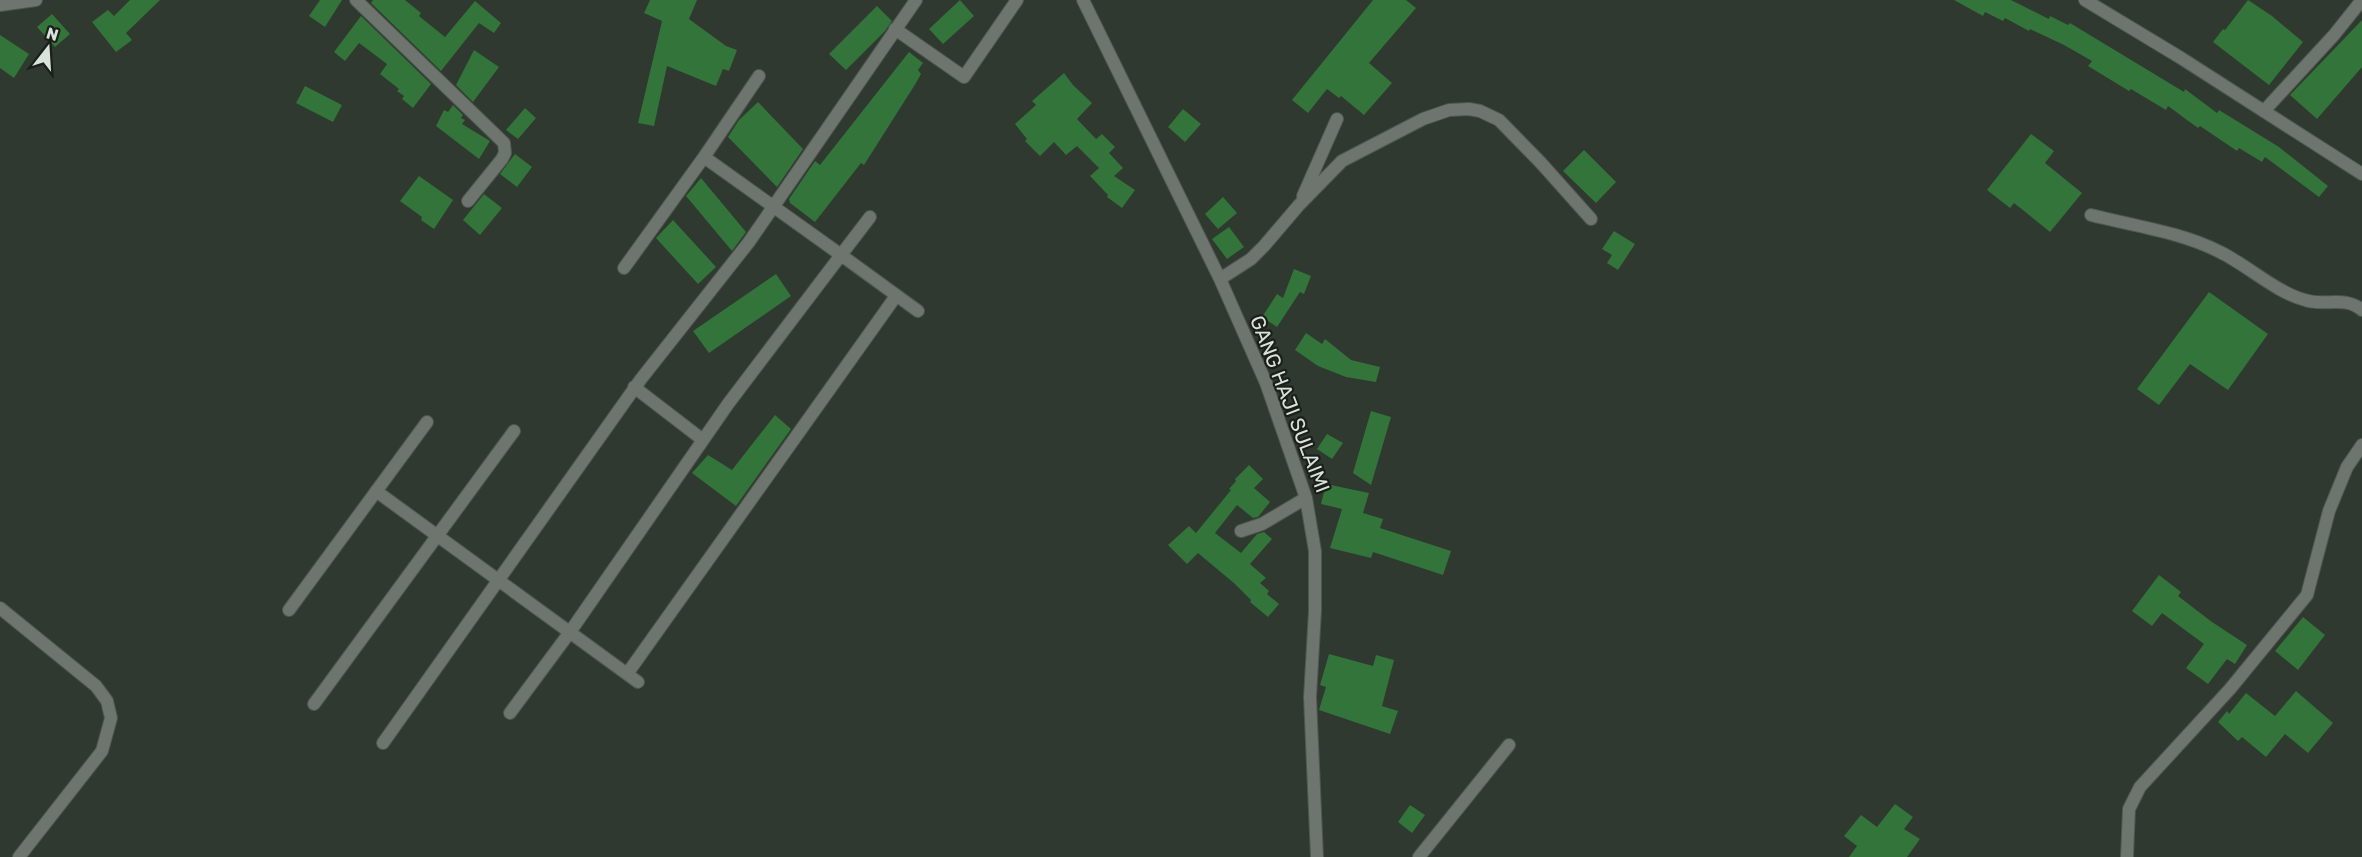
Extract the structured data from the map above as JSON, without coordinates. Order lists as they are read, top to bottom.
{
  "streets": {
    "street": ["GANG HAJI SULAIMI"]
  },
  "north": "top"
}
